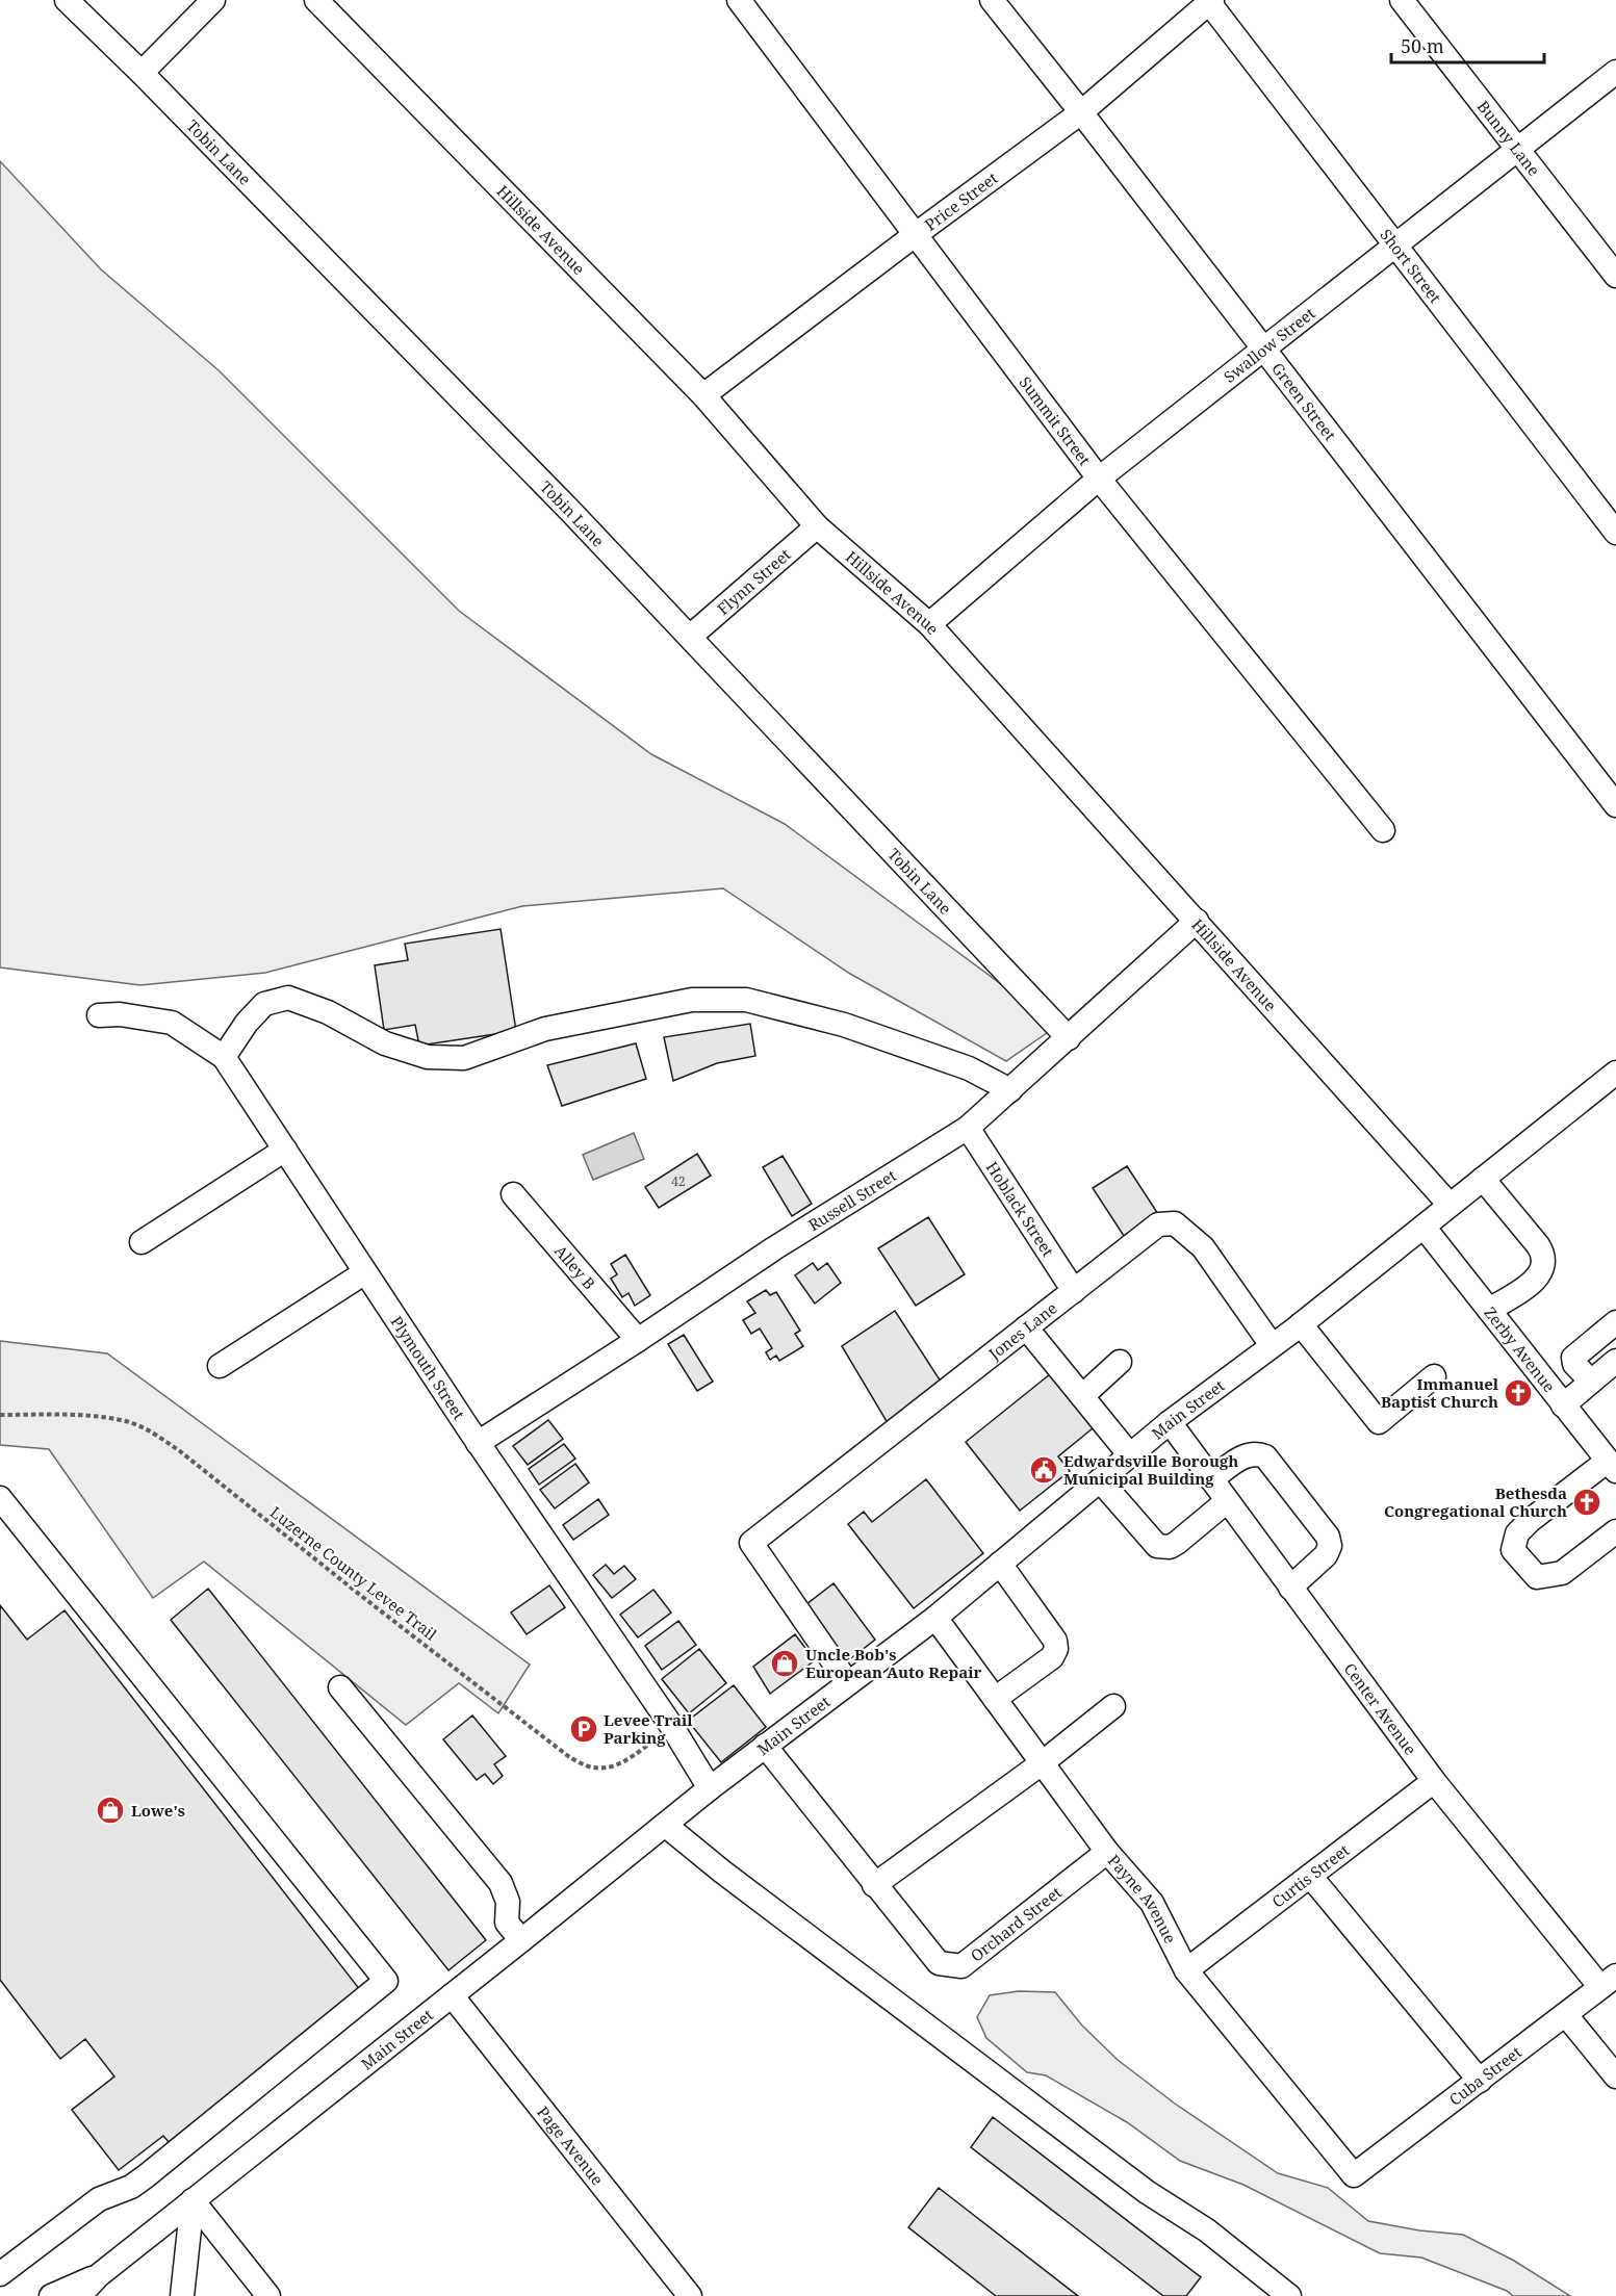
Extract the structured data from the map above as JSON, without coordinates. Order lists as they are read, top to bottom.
{
  "streets": {
    "street": [
      "Bunny Lane",
      "Tobin Lane",
      "Price Street",
      "Hillside Avenue",
      "Short Street",
      "Swallow Street",
      "Green Street",
      "Summit Street",
      "Flynn Street",
      "Russell Street",
      "Hoblack Street",
      "Alley B",
      "Jones Lane",
      "Zerby Avenue",
      "Plymouth Street",
      "Main Street",
      "Center Avenue",
      "Curtis Street",
      "Payne Avenue",
      "Orchard Street",
      "Cuba Street",
      "Page Avenue"
    ],
    "path": ["Luzerne County Levee Trail"]
  },
  "crossings": [
    ["Bunny Lane", "Swallow Street"],
    ["Tobin Lane", "Flynn Street"],
    ["Tobin Lane", "Russell Street"],
    ["Price Street", "Hillside Avenue"],
    ["Price Street", "Short Street"],
    ["Price Street", "Green Street"],
    ["Price Street", "Summit Street"],
    ["Hillside Avenue", "Swallow Street"],
    ["Hillside Avenue", "Flynn Street"],
    ["Hillside Avenue", "Russell Street"],
    ["Hillside Avenue", "Main Street"],
    ["Short Street", "Swallow Street"],
    ["Swallow Street", "Green Street"],
    ["Swallow Street", "Summit Street"],
    ["Russell Street", "Hoblack Street"],
    ["Russell Street", "Alley B"],
    ["Russell Street", "Plymouth Street"],
    ["Hoblack Street", "Jones Lane"],
    ["Jones Lane", "Main Street"],
    ["Zerby Avenue", "Main Street"],
    ["Plymouth Street", "Main Street"],
    ["Plymouth Street", "Luzerne County Levee Trail"],
    ["Main Street", "Center Avenue"],
    ["Main Street", "Payne Avenue"],
    ["Main Street", "Orchard Street"],
    ["Main Street", "Page Avenue"],
    ["Center Avenue", "Curtis Street"],
    ["Center Avenue", "Cuba Street"],
    ["Curtis Street", "Payne Avenue"],
    ["Payne Avenue", "Orchard Street"],
    ["Payne Avenue", "Cuba Street"]
  ],
  "places": {
    "church": ["Immanuel Baptist Church", "Bethesda Congregational Church"],
    "public building": ["Edwardsville Borough Municipal Building"],
    "shop": ["Uncle Bob's European Auto Repair", "Lowe's"],
    "parking": ["Levee Trail Parking"]
  },
  "house_numbers": ["42"],
  "scale_bar": "50 m"
}
